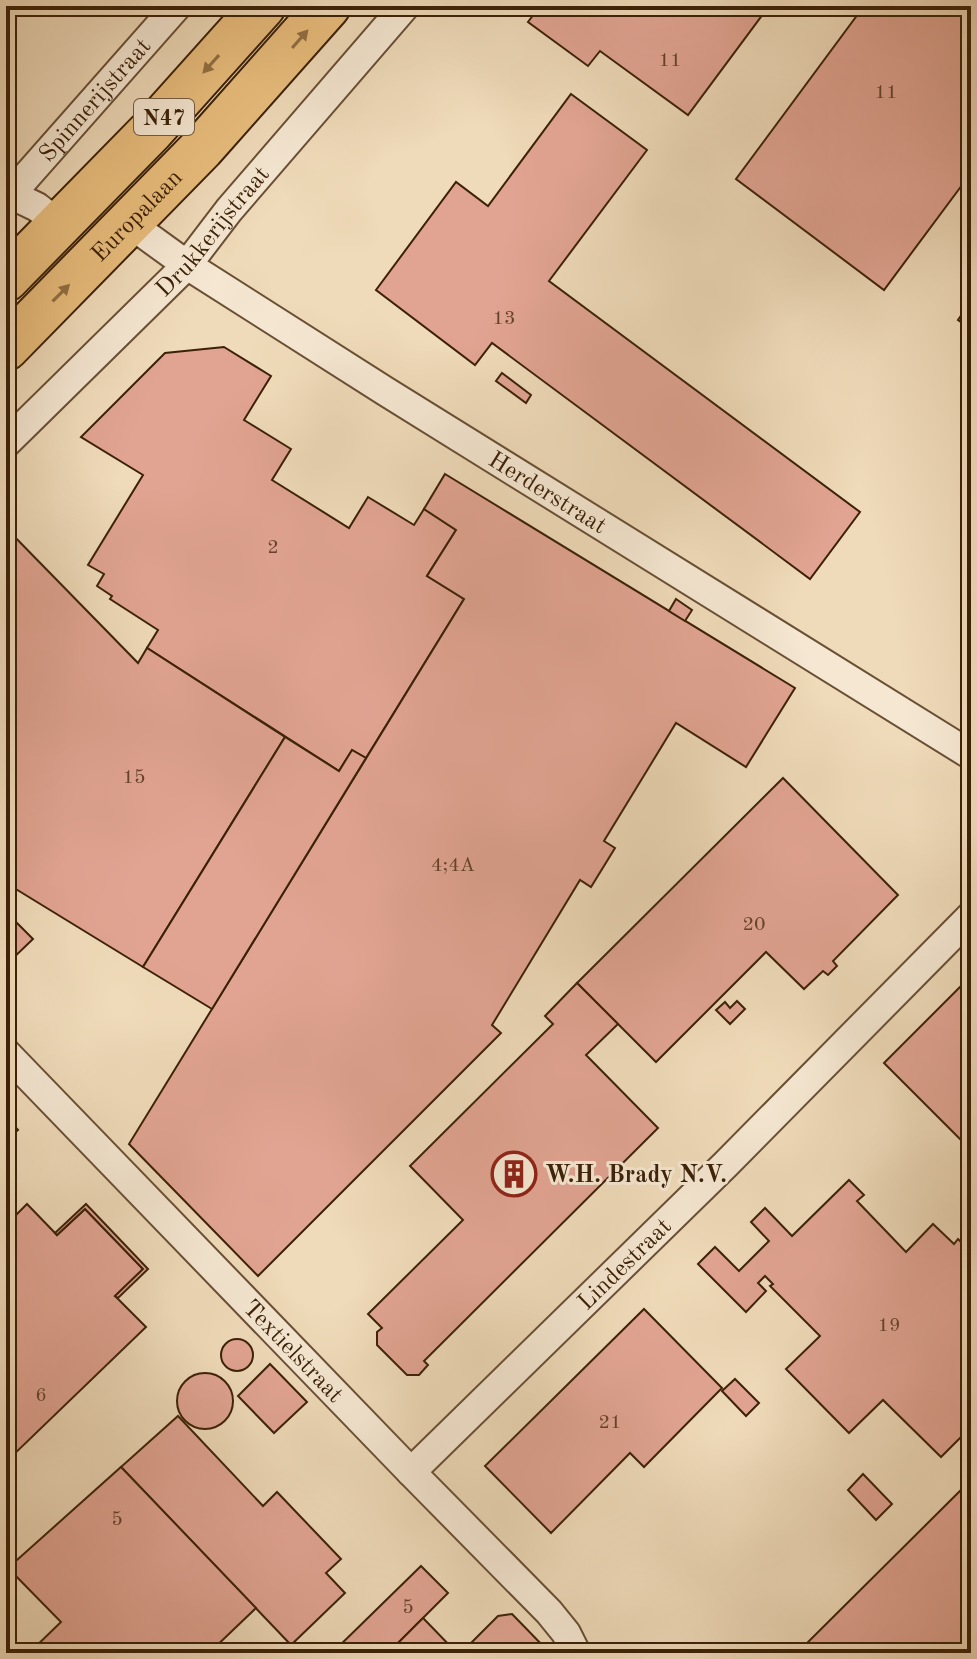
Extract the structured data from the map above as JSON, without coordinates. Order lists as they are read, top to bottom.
{
  "streets": {
    "highway": ["N47", "Europalaan"],
    "street": [
      "Spinnerijstraat",
      "Drukkerijstraat",
      "Herderstraat",
      "Lindestraat",
      "Textielstraat"
    ]
  },
  "crossings": [
    ["Europalaan", "Herderstraat"],
    ["Drukkerijstraat", "Herderstraat"],
    ["Lindestraat", "Textielstraat"]
  ],
  "places": {
    "building": ["W.H. Brady N.V."]
  },
  "house_numbers": [
    "11",
    "11",
    "13",
    "2",
    "15",
    "4;4A",
    "20",
    "19",
    "6",
    "21",
    "5",
    "5"
  ]
}
